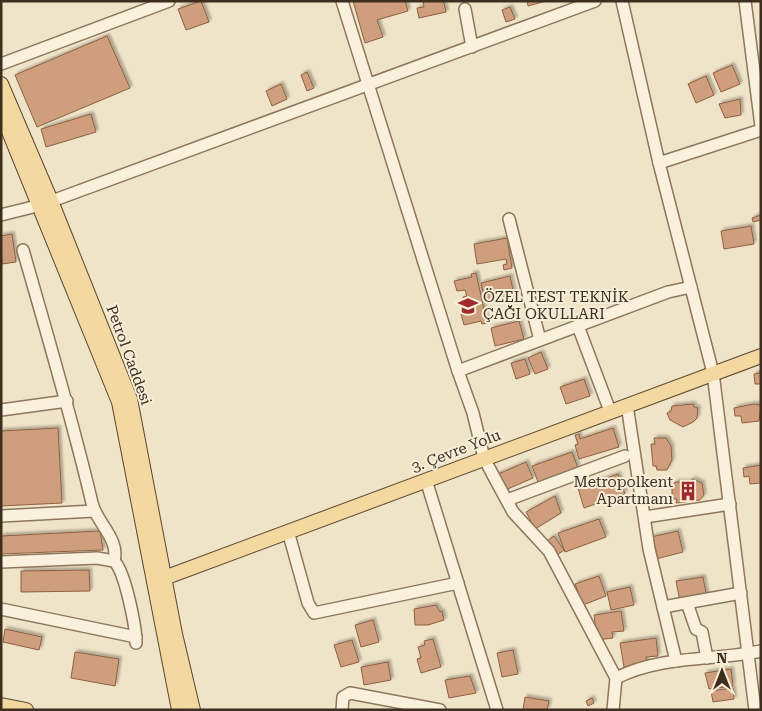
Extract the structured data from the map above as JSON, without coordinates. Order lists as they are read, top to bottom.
{
  "streets": {
    "main road": ["Petrol Caddesi", "3. Çevre Yolu"]
  },
  "crossings": [
    ["Petrol Caddesi", "3. Çevre Yolu"]
  ],
  "places": {
    "school or university": ["ÖZEL TEST TEKNİK ÇAĞI OKULLARI"],
    "building": ["Metropolkent Apartmanı"]
  },
  "north": "top"
}
